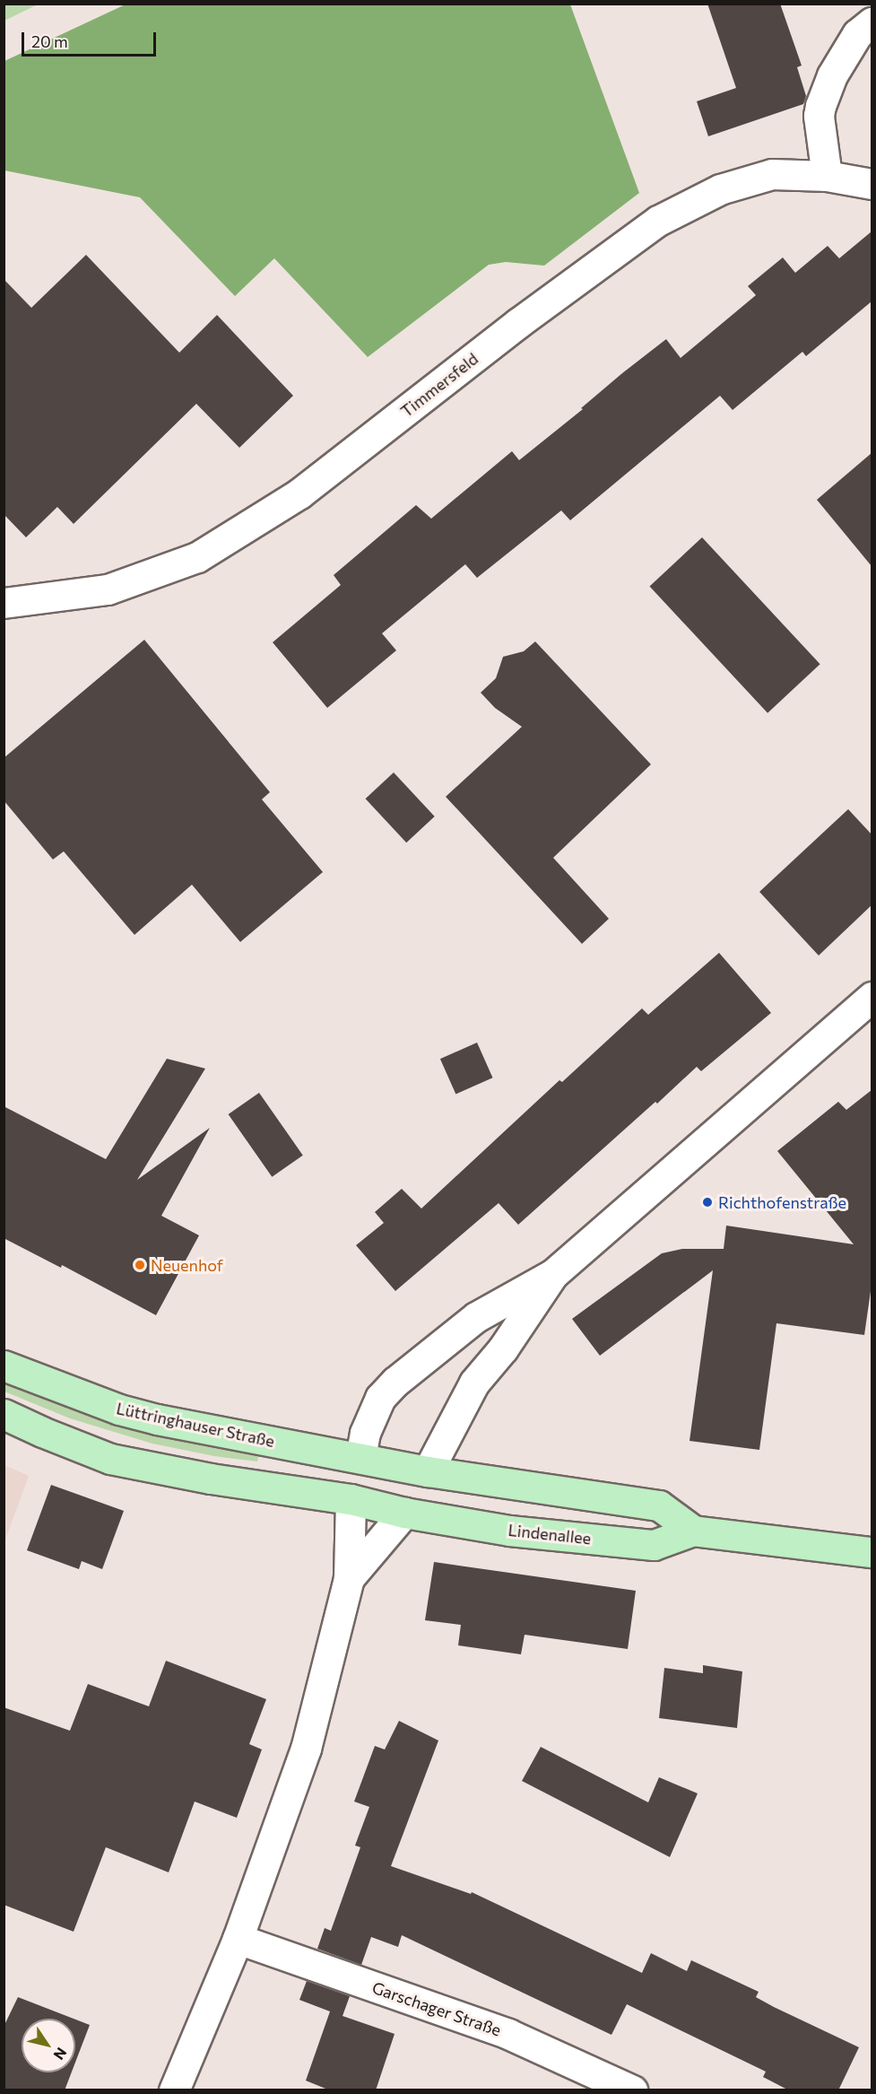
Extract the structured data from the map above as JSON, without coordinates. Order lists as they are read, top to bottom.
{
  "streets": {
    "main road": ["Lüttringhauser Straße", "Lindenallee"],
    "street": ["Timmersfeld", "Garschager Straße"]
  },
  "crossings": [
    ["Lüttringhauser Straße", "Lindenallee"]
  ],
  "places": ["Richthofenstraße", "Neuenhof"],
  "scale_bar": "20 m",
  "north": "bottom right"
}
